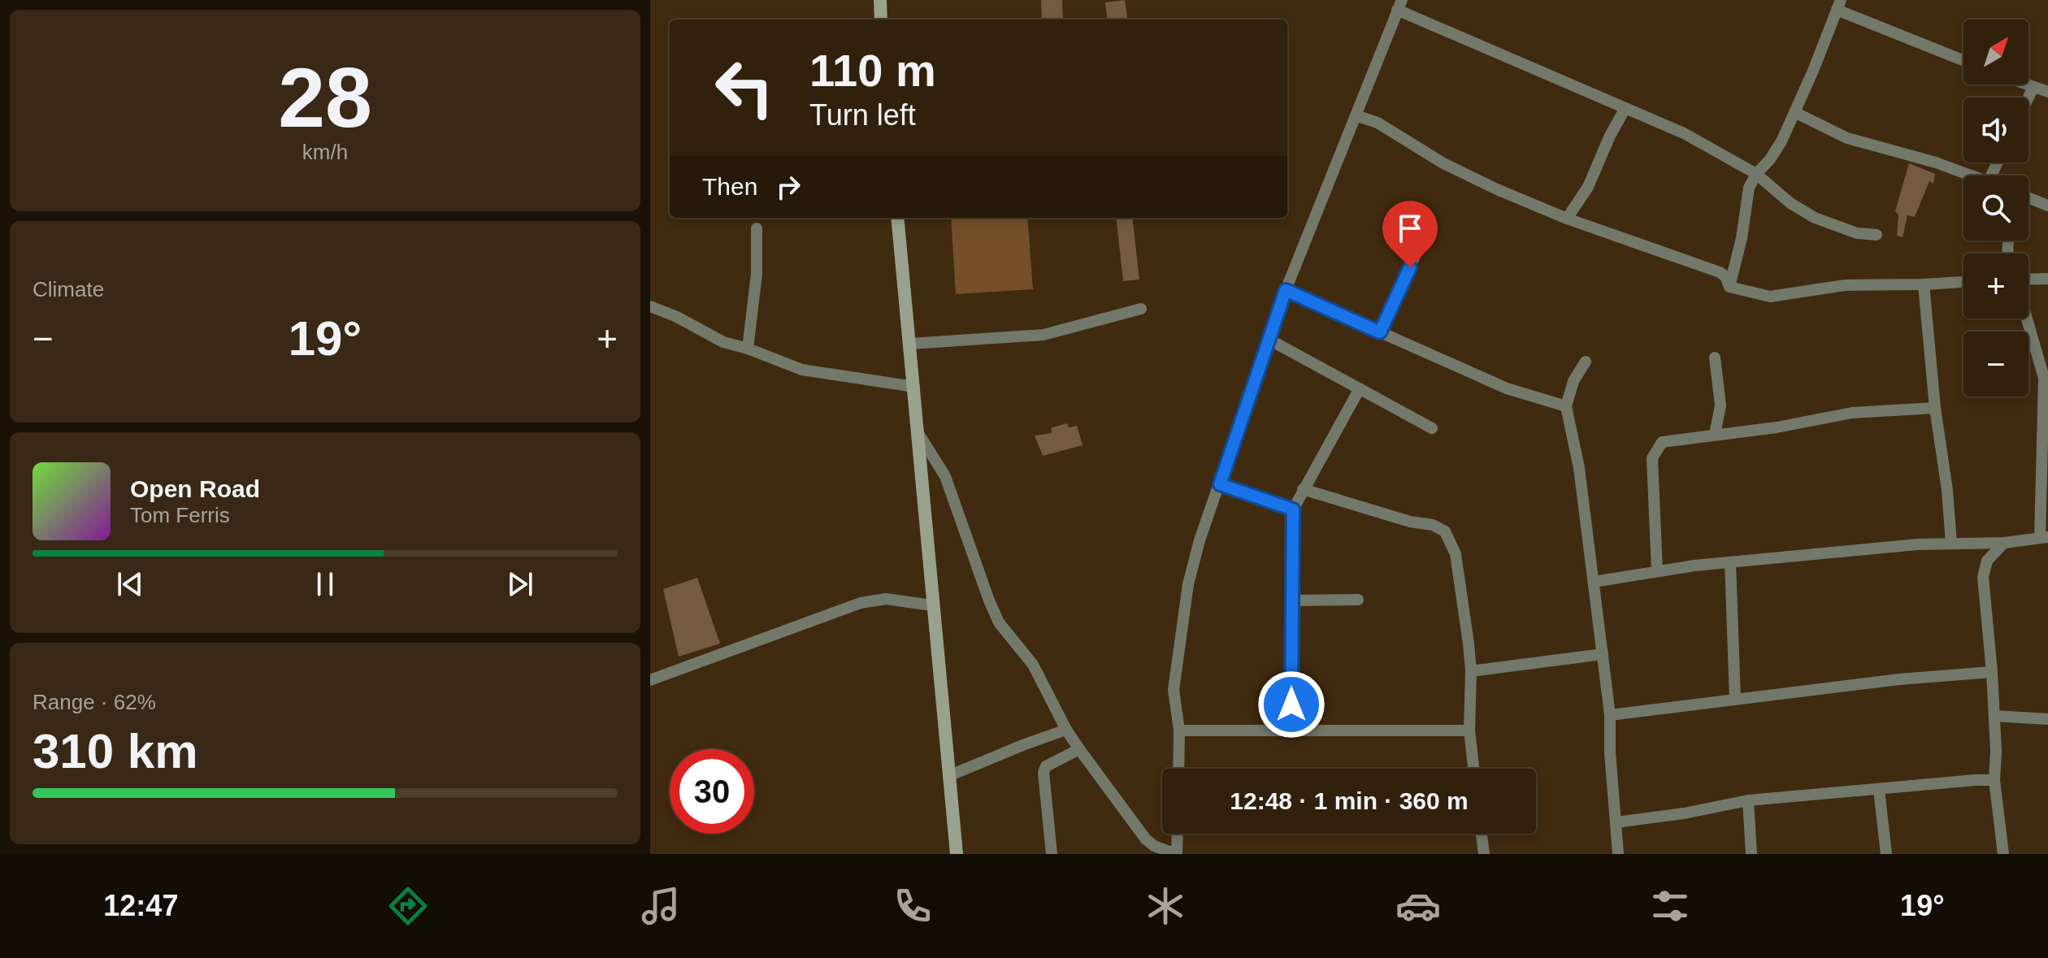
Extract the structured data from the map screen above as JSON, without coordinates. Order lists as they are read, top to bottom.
{
  "north": "top right",
  "page": {
    "tile": [
      ["28", "km/h"],
      "Climate",
      ["Range · 62%", "310 km"]
    ],
    "map_buttons": ["+", "−"],
    "turn": ["110 m", "Turn left"],
    "then": "Then",
    "heat": ["−", "19°", "+"],
    "song": ["Open Road", "Tom Ferris"],
    "limit": "30",
    "trip": "12:48 · 1 min · 360 m",
    "tabs": ["12:47", "19°"]
  }
}
